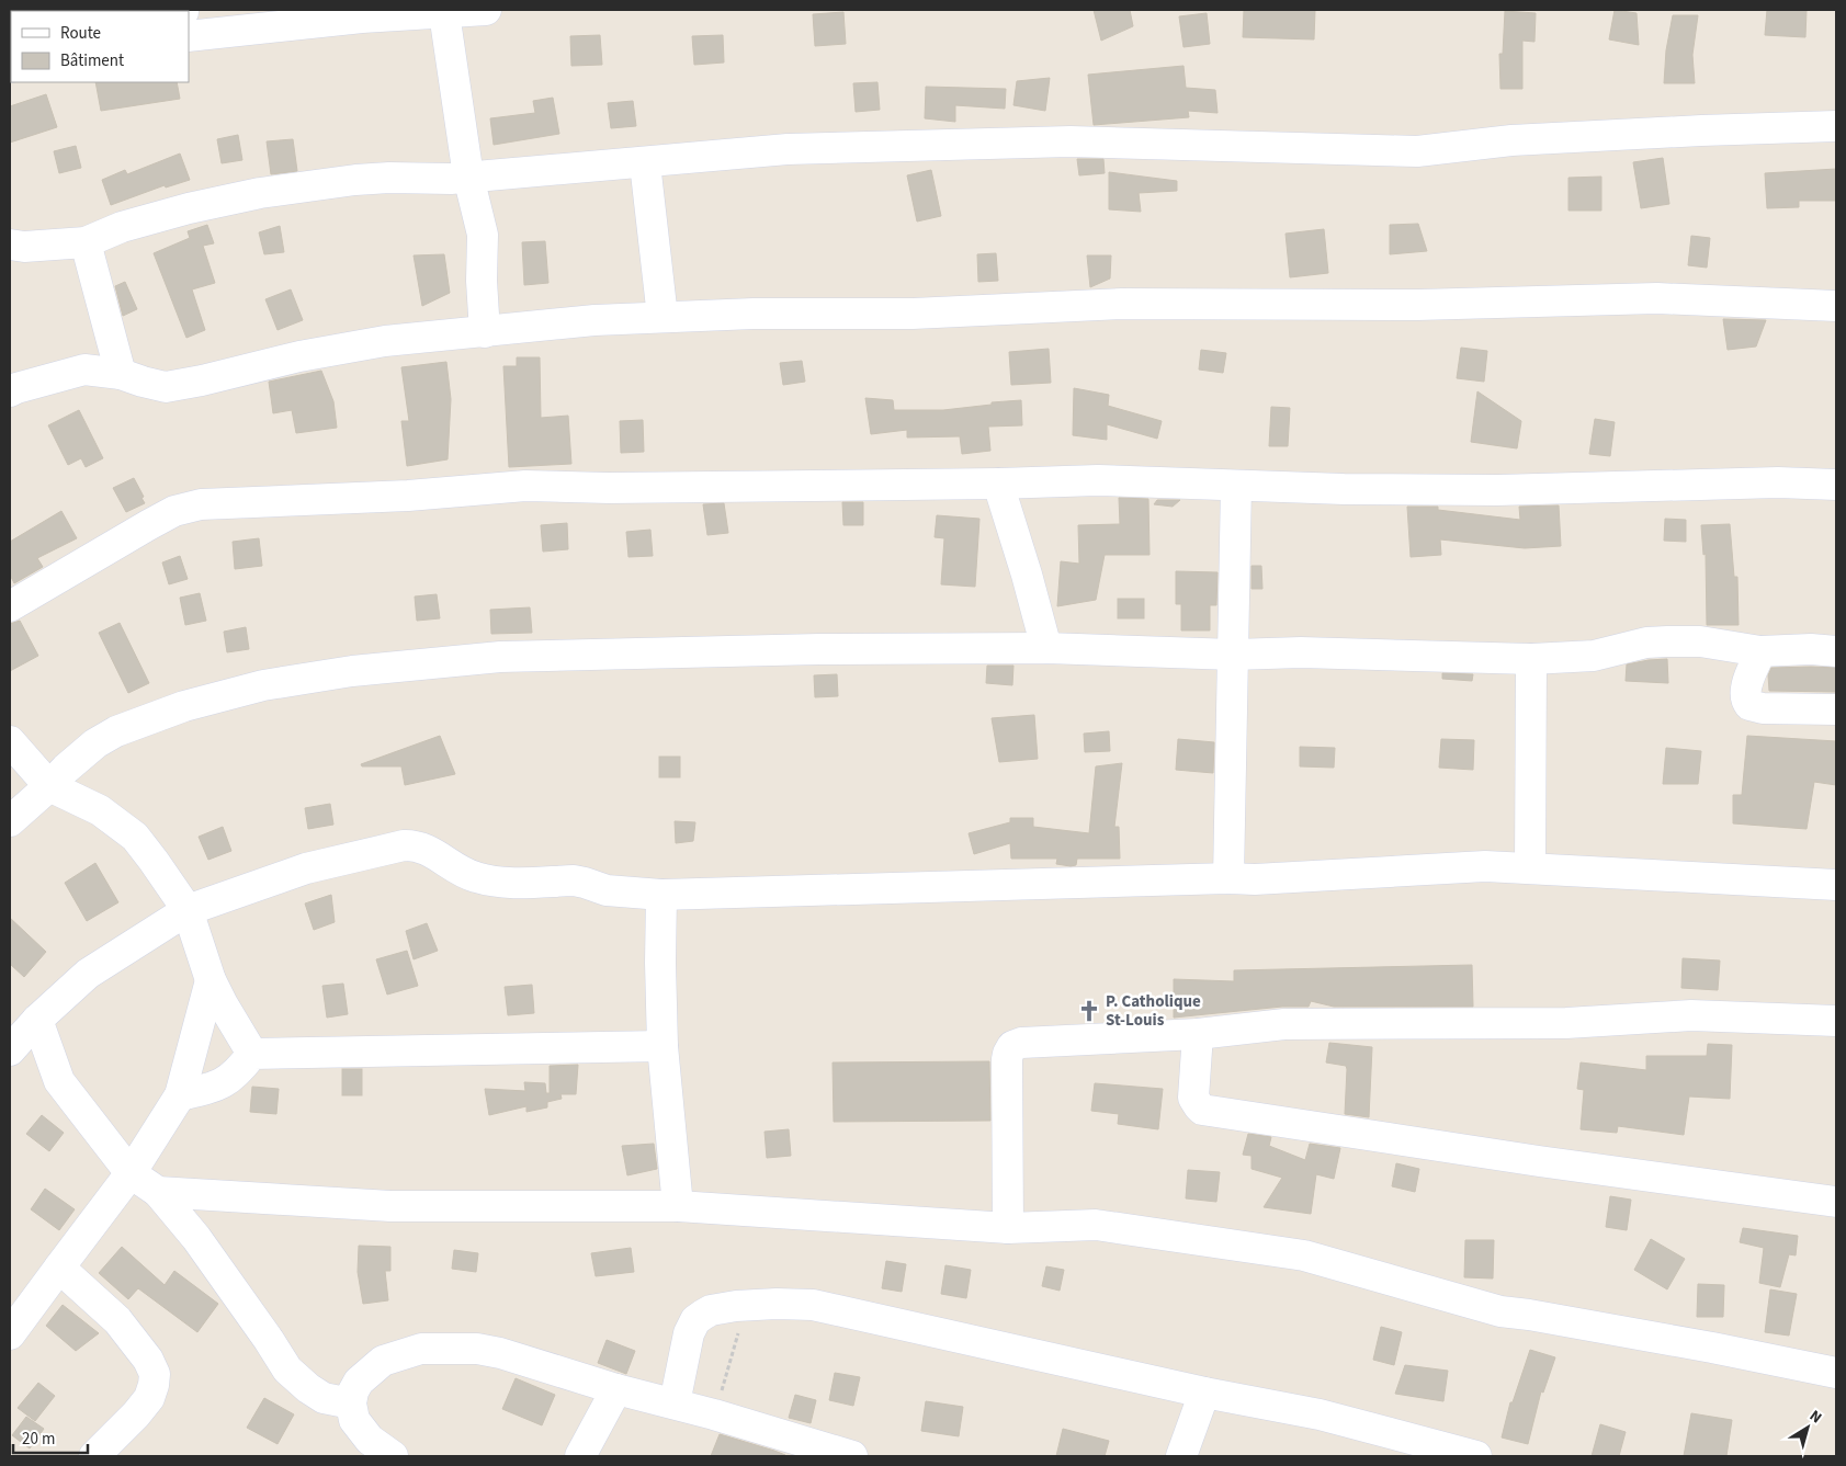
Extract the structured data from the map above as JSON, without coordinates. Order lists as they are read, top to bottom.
{
  "places": {
    "church": ["P. Catholique St-Louis"]
  },
  "legend": ["Route", "Bâtiment"],
  "scale_bar": "20 m",
  "north": "top right"
}
